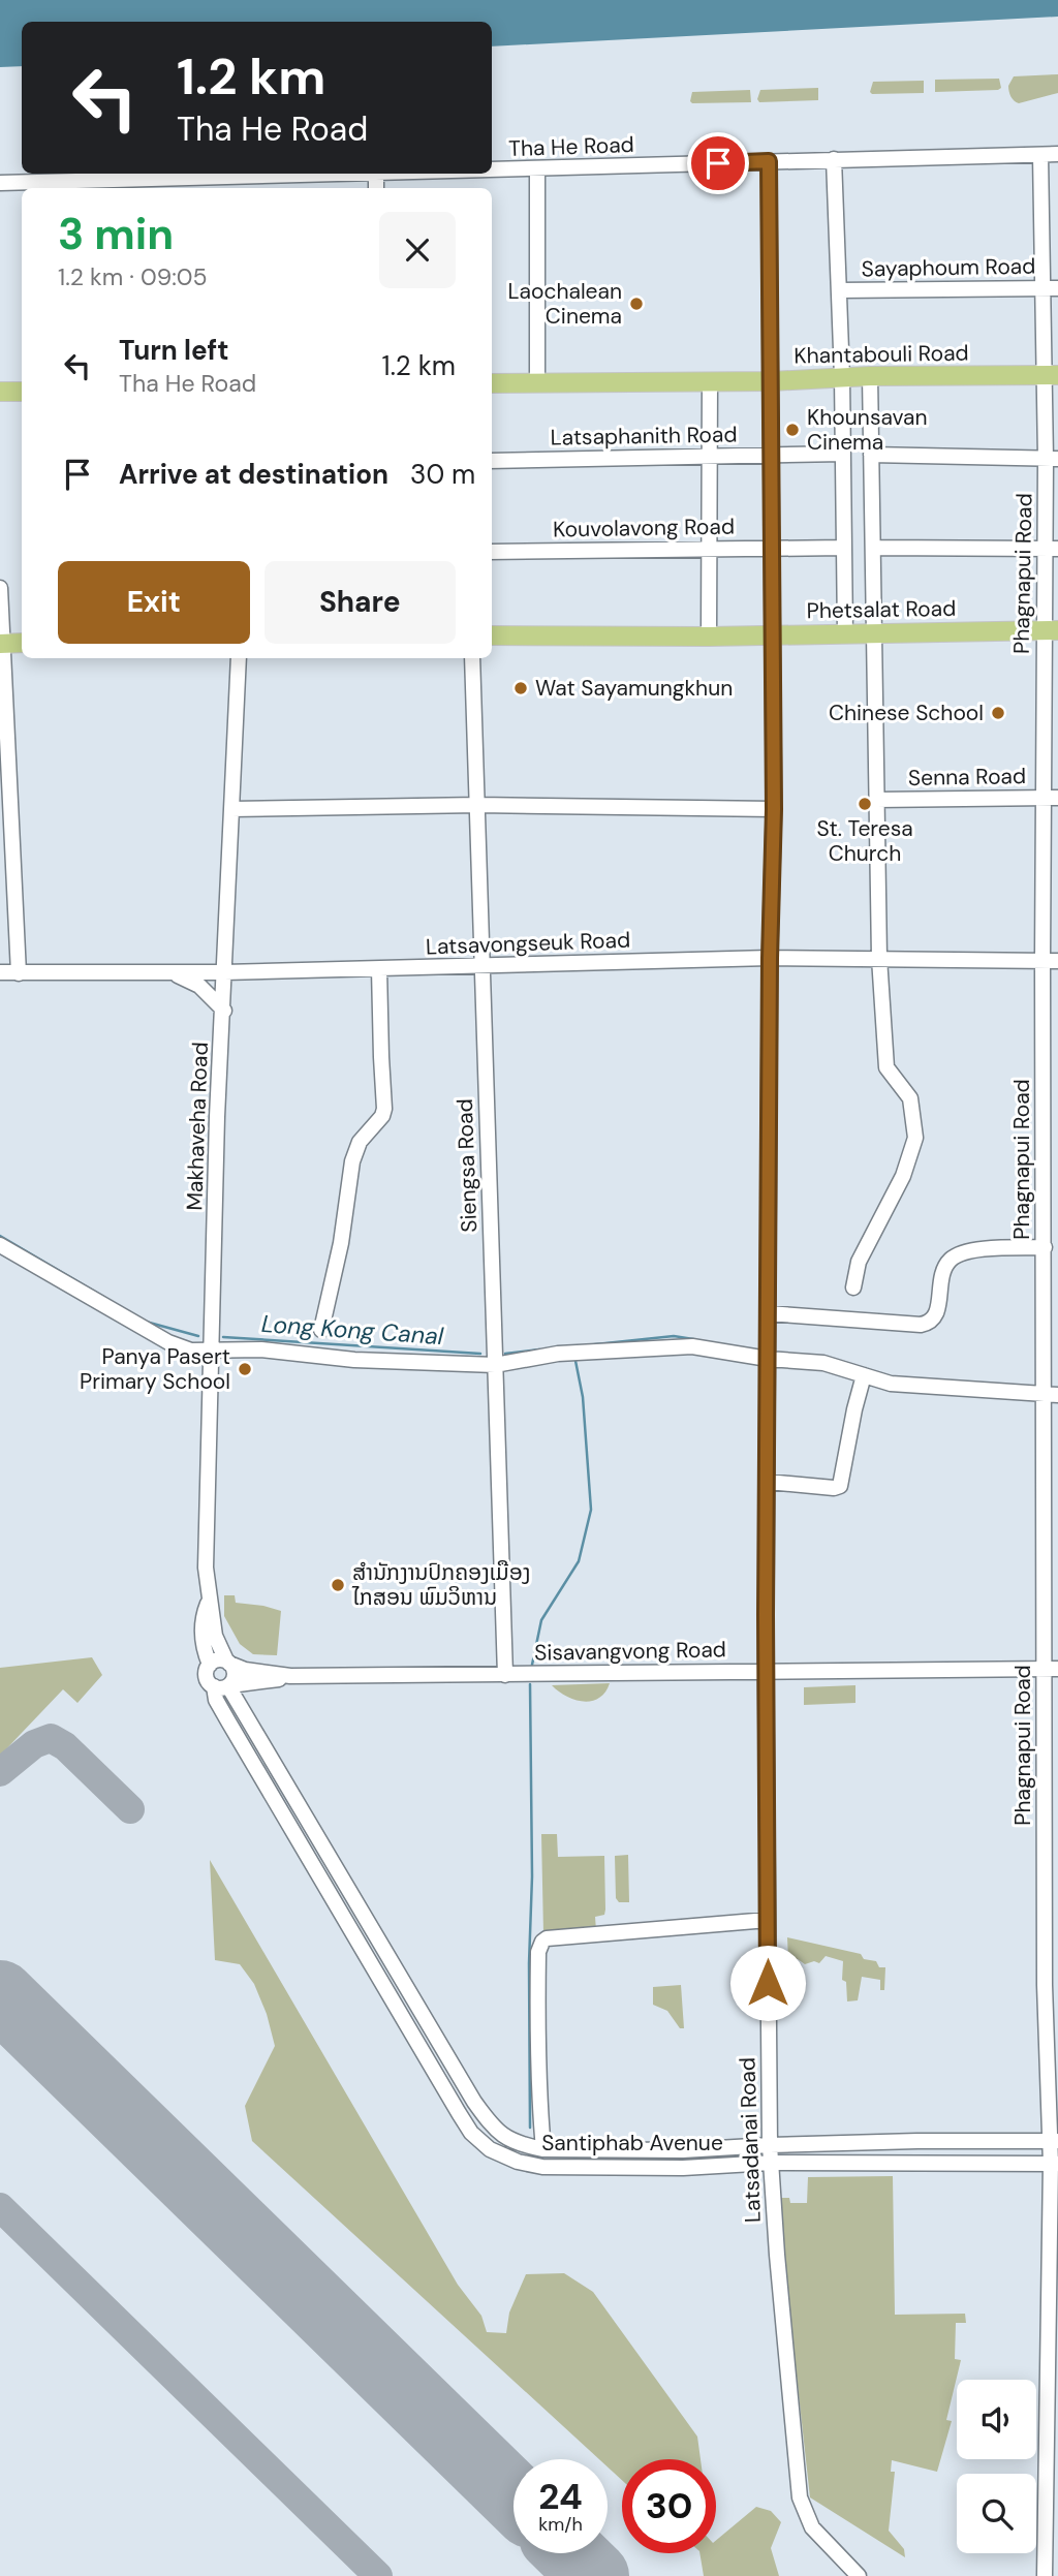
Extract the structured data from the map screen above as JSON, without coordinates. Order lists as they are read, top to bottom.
{
  "streets": {
    "main road": ["Khantabouli Road", "Phetsalat Road"],
    "street": [
      "Tha He Road",
      "Sayaphoum Road",
      "Latsaphanith Road",
      "Kouvolavong Road",
      "Phagnapui Road",
      "Senna Road",
      "Latsavongseuk Road",
      "Makhaveha Road",
      "Siengsa Road",
      "Sisavangvong Road",
      "Latsadanai Road",
      "Santiphab Avenue"
    ]
  },
  "crossings": [
    ["Tha He Road", "Phagnapui Road"],
    ["Tha He Road", "Latsadanai Road"],
    ["Sayaphoum Road", "Phagnapui Road"],
    ["Khantabouli Road", "Phagnapui Road"],
    ["Khantabouli Road", "Latsadanai Road"],
    ["Latsaphanith Road", "Latsadanai Road"],
    ["Kouvolavong Road", "Latsadanai Road"],
    ["Phagnapui Road", "Phetsalat Road"],
    ["Phagnapui Road", "Senna Road"],
    ["Phagnapui Road", "Latsavongseuk Road"],
    ["Phagnapui Road", "Sisavangvong Road"],
    ["Phagnapui Road", "Santiphab Avenue"],
    ["Phetsalat Road", "Latsadanai Road"],
    ["Latsavongseuk Road", "Makhaveha Road"],
    ["Latsavongseuk Road", "Siengsa Road"],
    ["Latsavongseuk Road", "Latsadanai Road"],
    ["Makhaveha Road", "Santiphab Avenue"],
    ["Siengsa Road", "Sisavangvong Road"],
    ["Sisavangvong Road", "Latsadanai Road"],
    ["Latsadanai Road", "Santiphab Avenue"]
  ],
  "water": ["Long Kong Canal"],
  "places": [
    "Laochalean Cinema",
    "Khounsavan Cinema",
    "Wat Sayamungkhun",
    "Chinese School",
    "St. Teresa Church",
    "Panya Pasert Primary School",
    "ສຳນັກງານປົກຄອງເມືອງ ໄກສອນ ພົມວິຫານ"
  ],
  "page": {
    "turn": ["1.2 km", "Tha He Road"],
    "heading": ["3 min", "1.2 km · 09:05"],
    "list": [
      {
        "name": "Turn left",
        "note": "Tha He Road",
        "value": "1.2 km"
      },
      {
        "name": "Arrive at destination",
        "value": "30 m"
      }
    ],
    "buttons": ["Exit", "Share"],
    "speed": "24 km/h",
    "limit": "30"
  }
}
